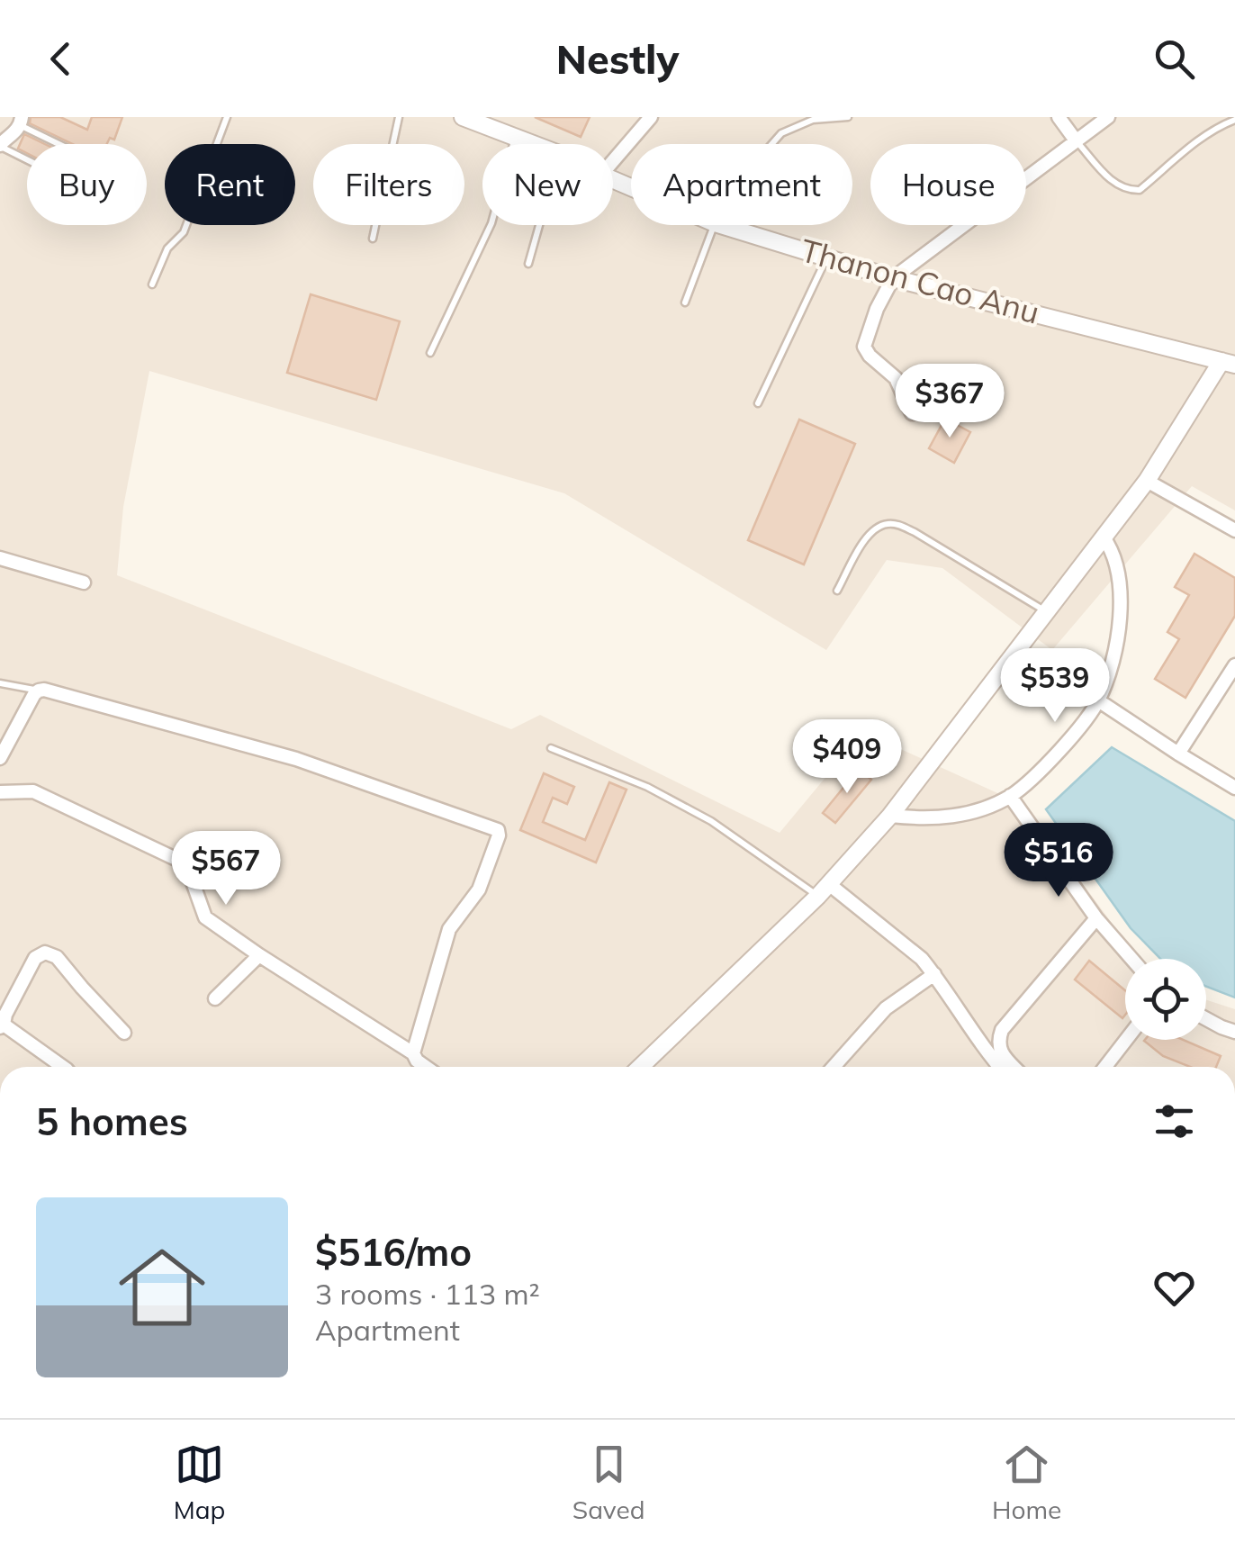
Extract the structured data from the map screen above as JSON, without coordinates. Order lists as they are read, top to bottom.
{
  "streets": {
    "street": ["Thanon Cao Anu"]
  },
  "page": {
    "header": "Nestly",
    "chip": [
      "Buy",
      "Rent",
      "Filters",
      "New",
      "Apartment",
      "House"
    ],
    "price": [
      "$367",
      "$539",
      "$409",
      "$516",
      "$567"
    ],
    "heading": "5 homes",
    "list": [
      {
        "name": "$516/mo",
        "note": "3 rooms · 113 m² · Apartment"
      }
    ],
    "tabs": ["Map", "Saved", "Home"]
  }
}
